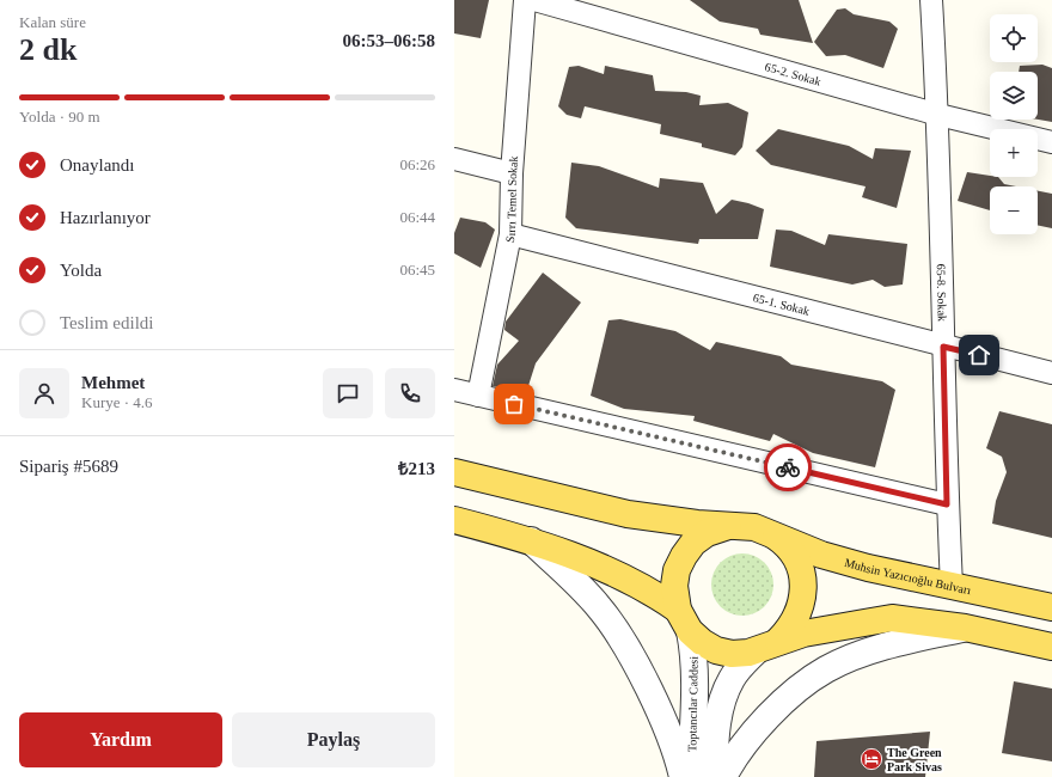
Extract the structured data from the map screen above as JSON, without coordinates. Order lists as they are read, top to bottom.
{
  "streets": {
    "main road": ["Muhsin Yazıcıoğlu Bulvarı"],
    "street": [
      "65-2. Sokak",
      "Sırrı Temel Sokak",
      "65-8. Sokak",
      "65-1. Sokak",
      "Toptancılar Caddesi"
    ]
  },
  "crossings": [
    ["65-2. Sokak", "65-8. Sokak"],
    ["Sırrı Temel Sokak", "65-1. Sokak"],
    ["65-8. Sokak", "65-1. Sokak"],
    ["65-8. Sokak", "Muhsin Yazıcıoğlu Bulvarı"],
    ["Muhsin Yazıcıoğlu Bulvarı", "Toptancılar Caddesi"]
  ],
  "places": {
    "hotel": ["The Green Park Sivas"]
  },
  "page": {
    "heading": ["2 dk", "Kalan süre", "06:53–06:58"],
    "panel": [
      "Mehmet",
      "Kurye · 4.6",
      "Sipariş #5689",
      "₺213"
    ],
    "map_buttons": ["+", "−"],
    "bar": "Yolda · 90 m",
    "list": [
      ["Onaylandı", "06:26"],
      ["Hazırlanıyor", "06:44"],
      ["Yolda", "06:45"],
      "Teslim edildi"
    ],
    "buttons": ["Yardım", "Paylaş"]
  }
}
